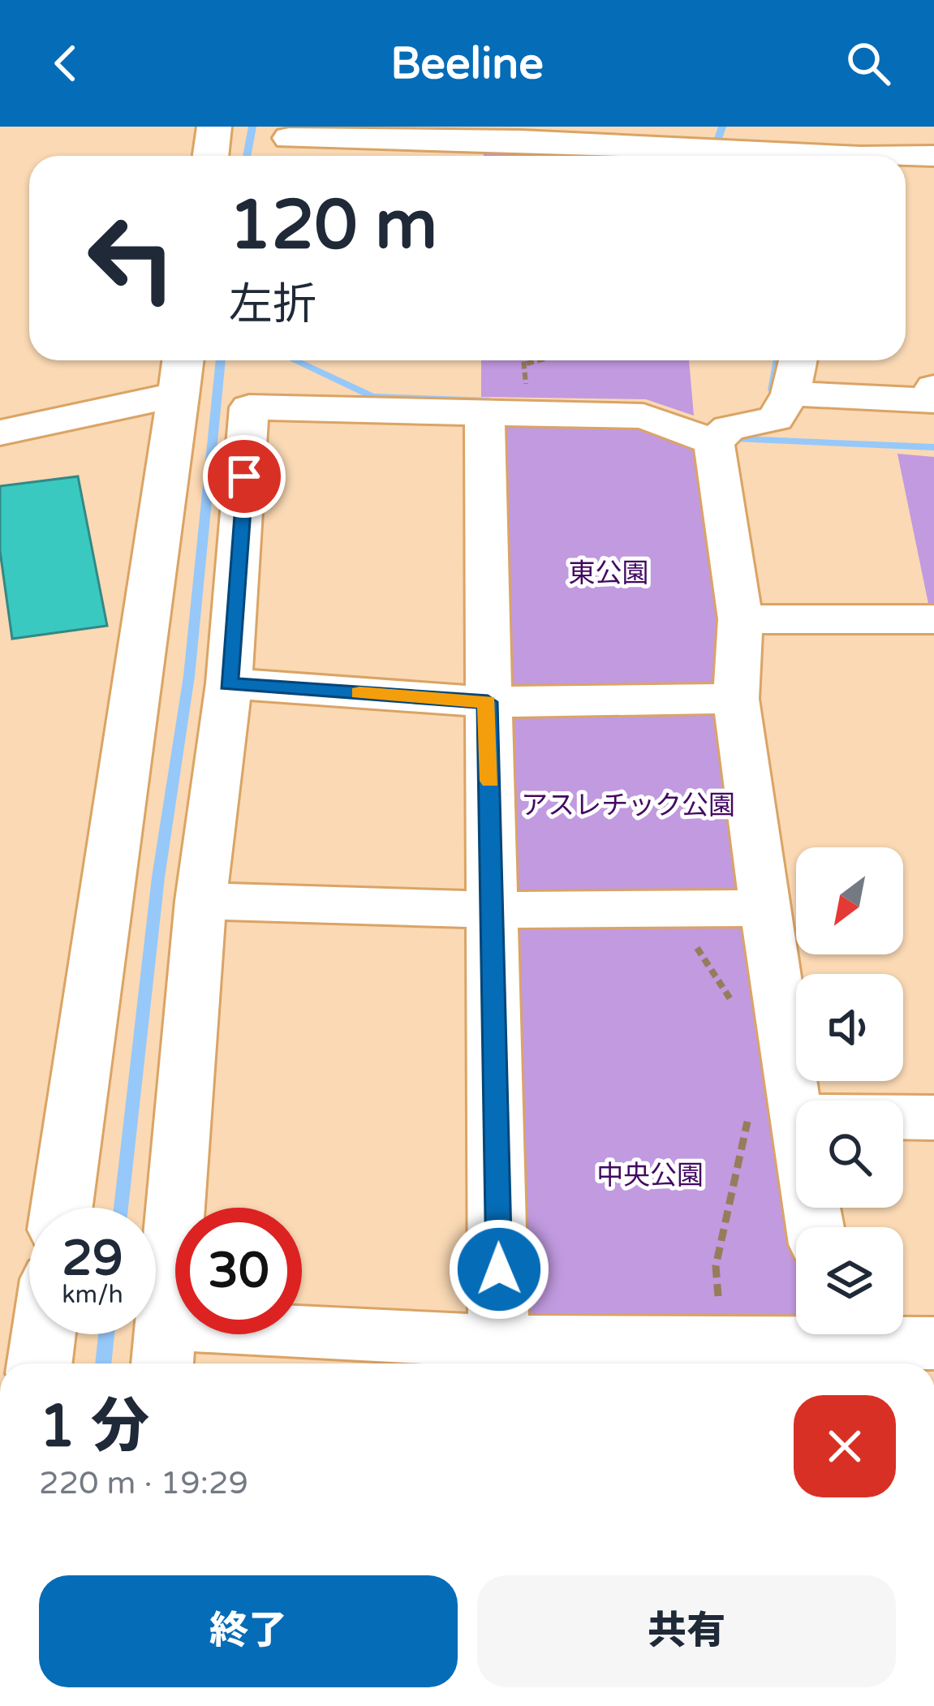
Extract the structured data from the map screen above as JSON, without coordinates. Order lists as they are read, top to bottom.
{
  "parks": ["東公園", "アスレチック公園", "中央公園"],
  "north": "bottom left",
  "page": {
    "header": "Beeline",
    "turn": ["120 m", "左折"],
    "speed": "29 km/h",
    "limit": "30",
    "heading": ["1 分", "220 m · 19:29"],
    "buttons": ["終了", "共有"]
  }
}
